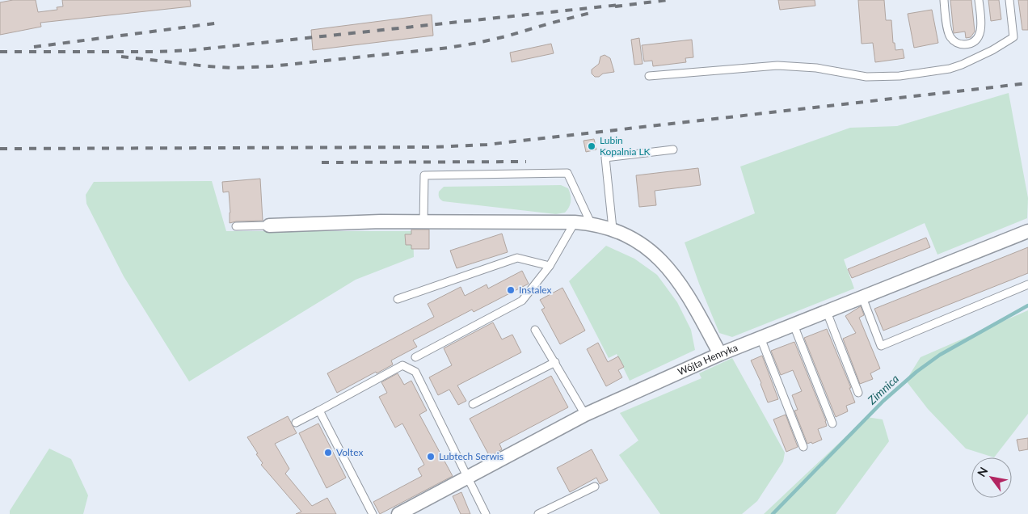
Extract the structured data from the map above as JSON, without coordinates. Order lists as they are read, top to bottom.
{
  "streets": {
    "street": ["Wójta Henryka"]
  },
  "water": ["Zimnica"],
  "places": [
    "Lubin Kopalnia LK",
    "Instalex",
    "Voltex",
    "Lubtech Serwis"
  ],
  "north": "top left"
}
